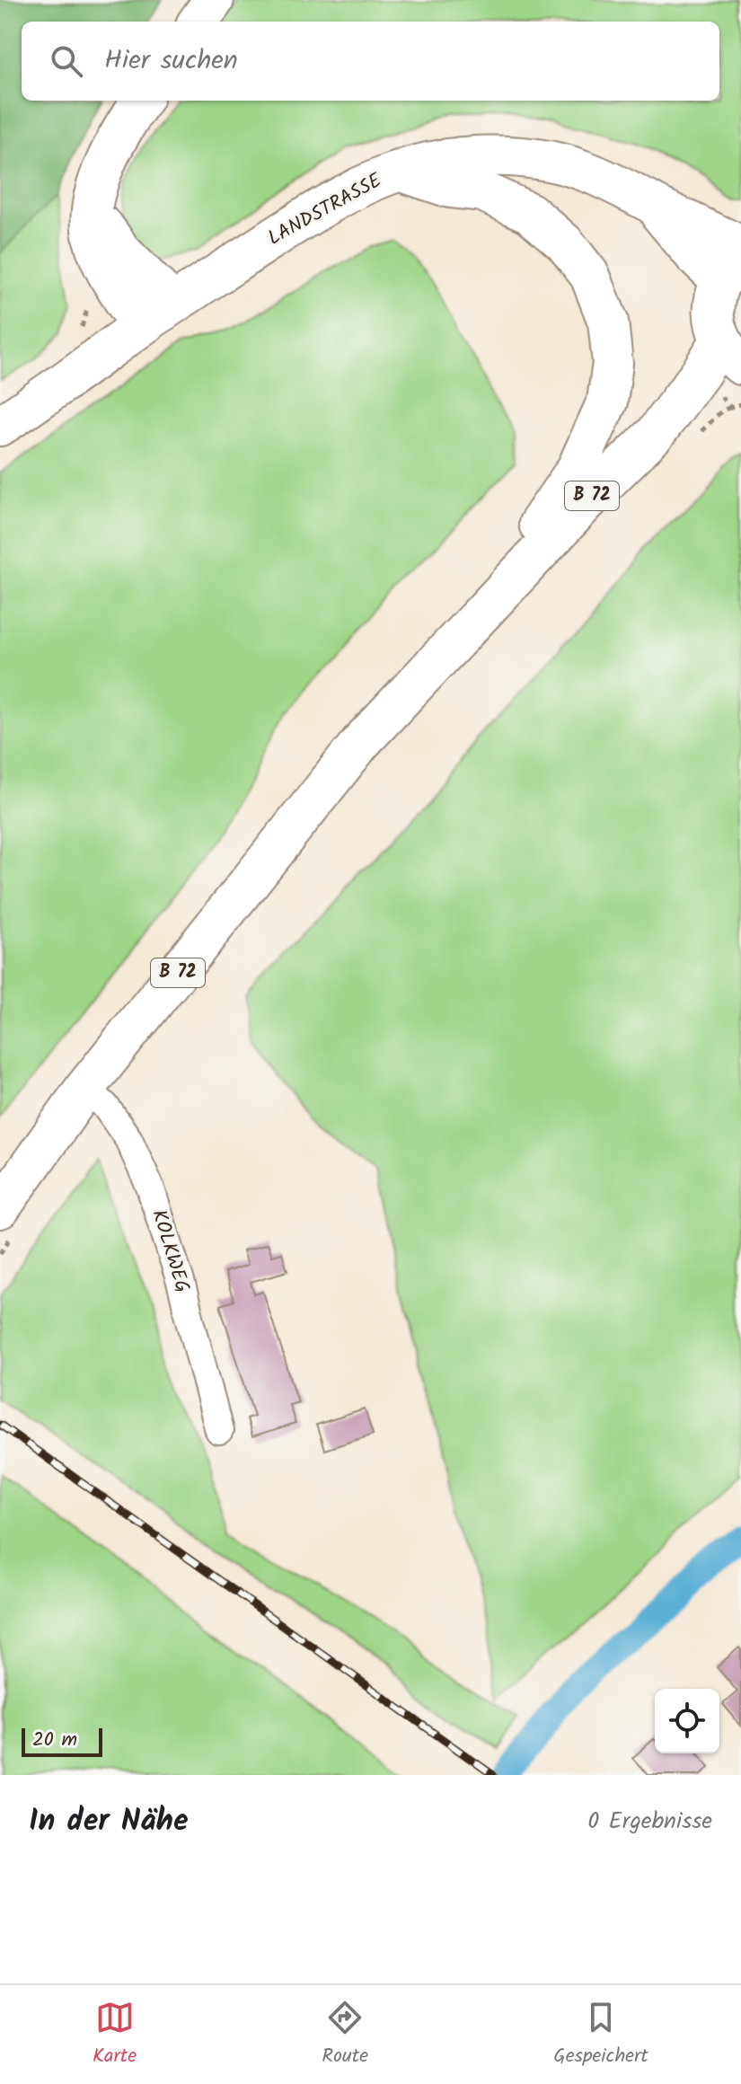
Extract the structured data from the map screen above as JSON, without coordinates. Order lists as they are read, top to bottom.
{
  "streets": {
    "main road": ["LANDSTRASSE", "B 72"],
    "street": ["KOLKWEG"]
  },
  "crossings": [
    ["B 72", "KOLKWEG"]
  ],
  "scale_bar": "20 m",
  "page": {
    "search": "Hier suchen",
    "scale": "20 m",
    "heading": ["In der Nähe", "0 Ergebnisse"],
    "nav": ["Karte", "Route", "Gespeichert"]
  }
}
